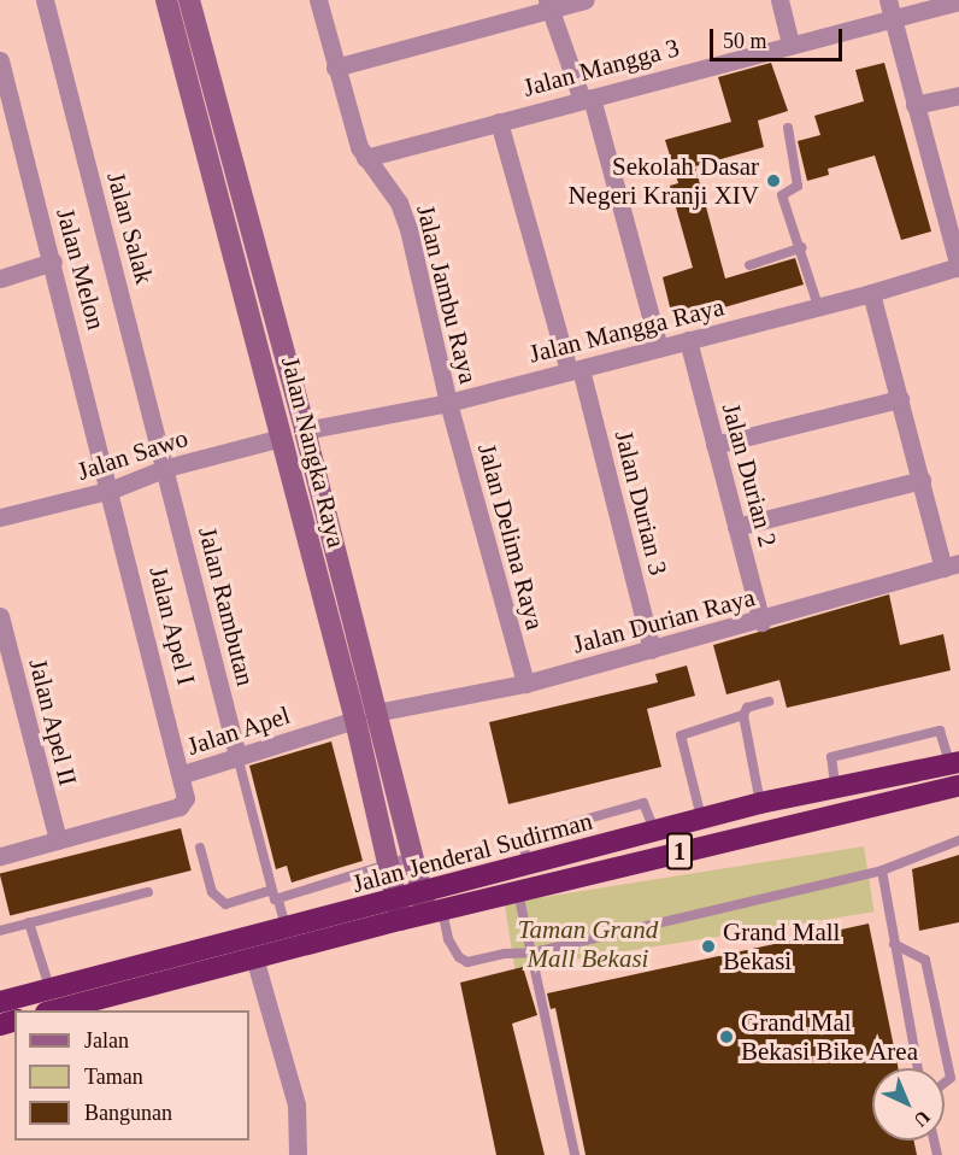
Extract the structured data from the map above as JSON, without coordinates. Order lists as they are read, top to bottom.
{
  "streets": {
    "highway": ["1", "Jalan Jenderal Sudirman"],
    "street": [
      "Jalan Mangga 3",
      "Jalan Salak",
      "Jalan Melon",
      "Jalan Jambu Raya",
      "Jalan Mangga Raya",
      "Jalan Nangka Raya",
      "Jalan Sawo",
      "Jalan Durian 2",
      "Jalan Durian 3",
      "Jalan Delima Raya",
      "Jalan Rambutan",
      "Jalan Durian Raya",
      "Jalan Apel I",
      "Jalan Apel II",
      "Jalan Apel"
    ]
  },
  "crossings": [
    ["Jalan Mangga 3", "Jalan Jambu Raya"],
    ["Jalan Mangga 3", "Jalan Durian 3"],
    ["Jalan Salak", "Jalan Sawo"],
    ["Jalan Salak", "Jalan Rambutan"],
    ["Jalan Melon", "Jalan Sawo"],
    ["Jalan Melon", "Jalan Apel I"],
    ["Jalan Jambu Raya", "Jalan Mangga Raya"],
    ["Jalan Jambu Raya", "Jalan Delima Raya"],
    ["Jalan Mangga Raya", "Jalan Nangka Raya"],
    ["Jalan Mangga Raya", "Jalan Durian 2"],
    ["Jalan Mangga Raya", "Jalan Durian 3"],
    ["Jalan Mangga Raya", "Jalan Delima Raya"],
    ["Jalan Nangka Raya", "Jalan Sawo"],
    ["Jalan Nangka Raya", "Jalan Durian Raya"],
    ["Jalan Nangka Raya", "Jalan Apel"],
    ["Jalan Nangka Raya", "Jalan Jenderal Sudirman"],
    ["Jalan Sawo", "Jalan Rambutan"],
    ["Jalan Sawo", "Jalan Apel I"],
    ["Jalan Durian 2", "Jalan Durian Raya"],
    ["Jalan Durian 3", "Jalan Durian Raya"],
    ["Jalan Delima Raya", "Jalan Durian Raya"],
    ["Jalan Rambutan", "Jalan Apel"],
    ["Jalan Durian Raya", "Jalan Apel"],
    ["Jalan Apel I", "Jalan Apel"],
    ["Jalan Apel II", "Jalan Apel"]
  ],
  "parks": ["Taman Grand Mall Bekasi"],
  "places": ["Sekolah Dasar Negeri Kranji XIV", "Grand Mall Bekasi", "Grand Mal Bekasi Bike Area"],
  "legend": ["Jalan", "Taman", "Bangunan"],
  "scale_bar": "50 m",
  "north": "bottom right"
}
